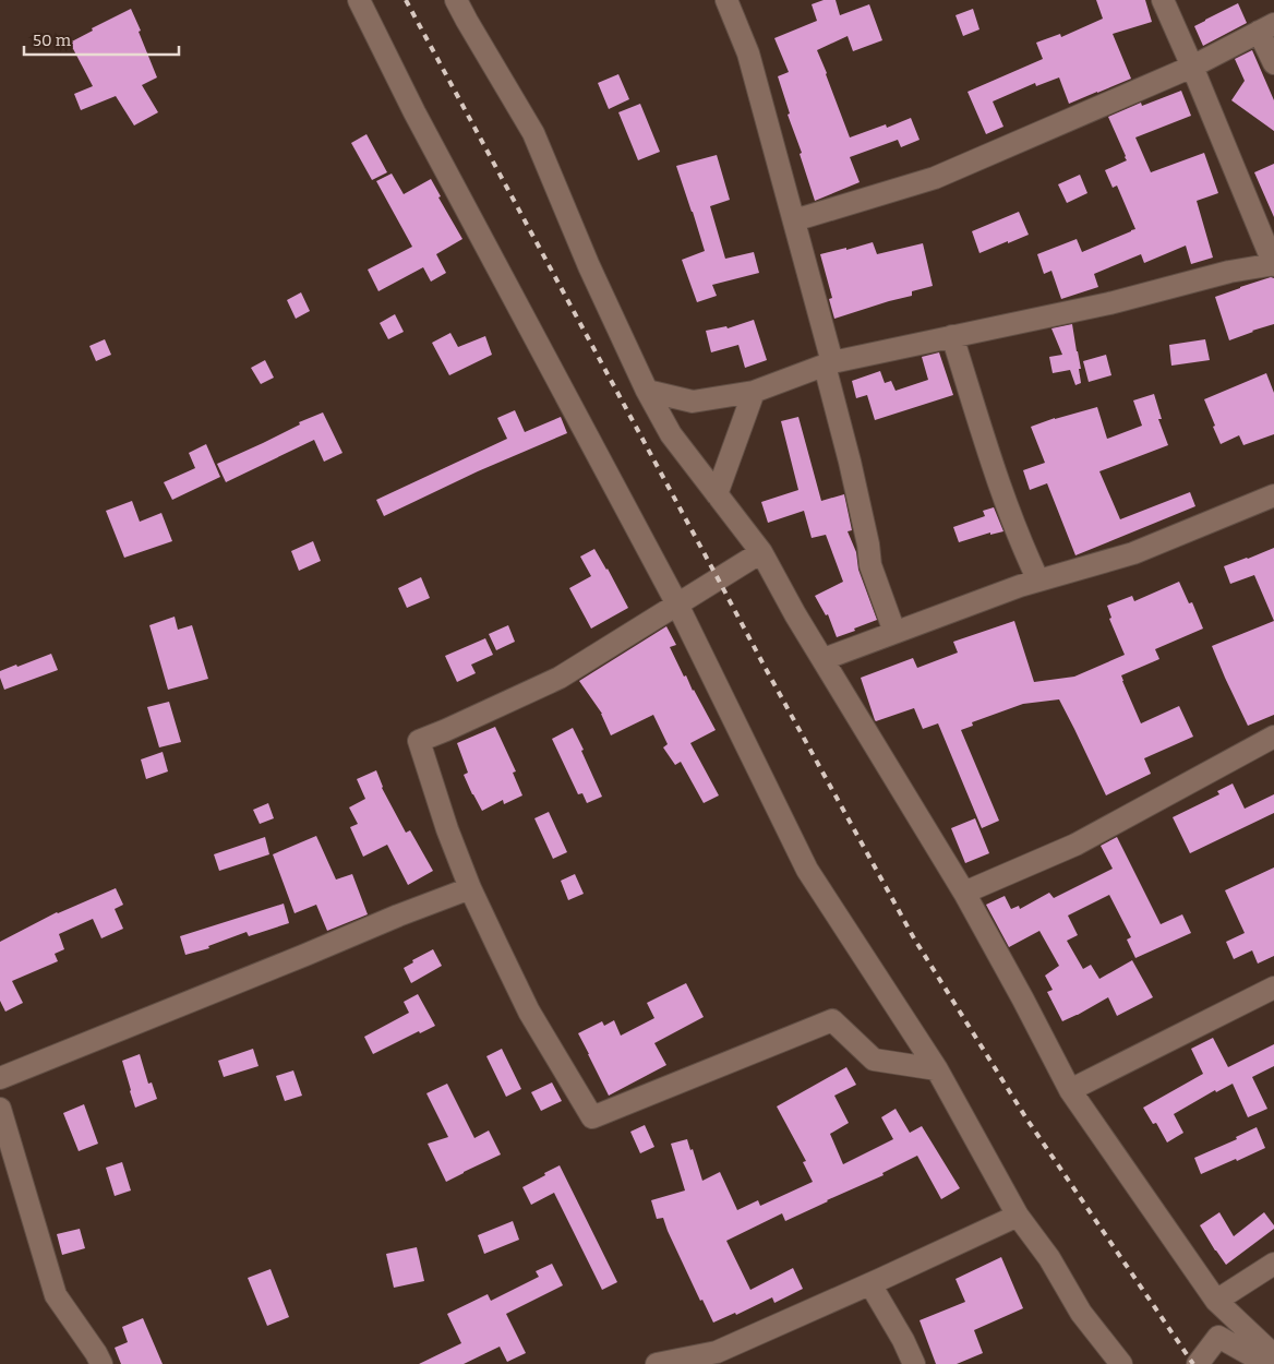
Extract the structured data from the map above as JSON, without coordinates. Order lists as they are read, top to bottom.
{
  "scale_bar": "50 m"
}
